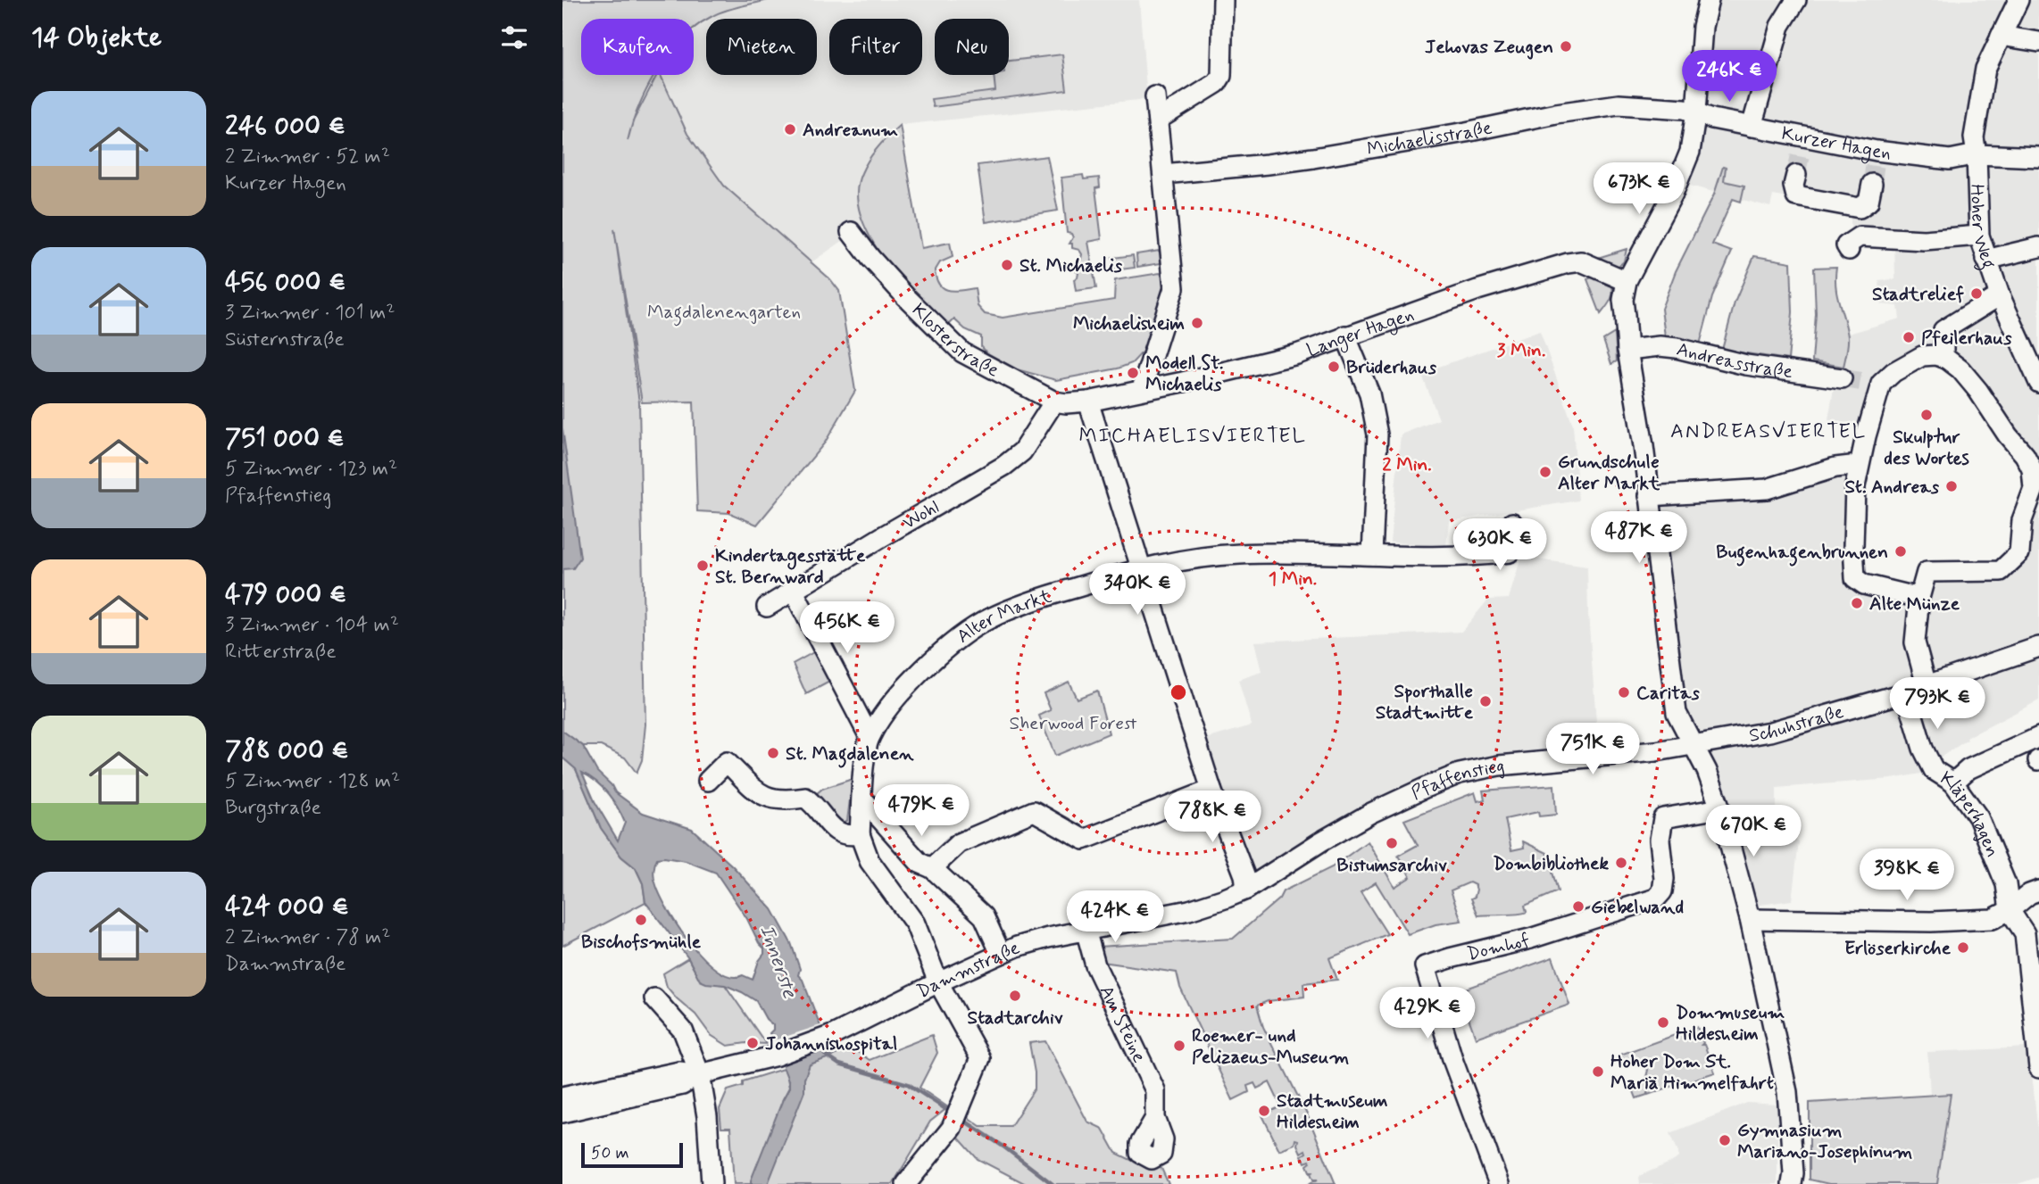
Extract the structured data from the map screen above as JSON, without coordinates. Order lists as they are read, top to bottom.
{
  "streets": {
    "street": [
      "Michaelisstraße",
      "Kurzer Hagen",
      "Hoher Weg",
      "Langer Hagen",
      "Klosterstraße",
      "Andreasstraße",
      "Wohl",
      "Alter Markt",
      "Schuhstraße",
      "Pfaffenstieg",
      "Kläperhagen",
      "Domhof",
      "Dammstraße",
      "Am Steine"
    ]
  },
  "crossings": [
    ["Michaelisstraße", "Kurzer Hagen"],
    ["Kurzer Hagen", "Hoher Weg"],
    ["Langer Hagen", "Klosterstraße"],
    ["Klosterstraße", "Wohl"],
    ["Schuhstraße", "Pfaffenstieg"],
    ["Schuhstraße", "Kläperhagen"],
    ["Pfaffenstieg", "Dammstraße"],
    ["Dammstraße", "Am Steine"]
  ],
  "districts": ["ANDREASVIERTEL", "MICHAELISVIERTEL"],
  "water": ["Innerste"],
  "parks": ["Magdalenengarten", "Sherwood Forest"],
  "places": [
    "Jehovas Zeugen",
    "Andreanum",
    "St. Michaelis",
    "Stadtrelief",
    "Michaelisheim",
    "Pfeilerhaus",
    "Brüderhaus",
    "Modell St. Michaelis",
    "Skulptur des Wortes",
    "Grundschule Alter Markt",
    "St. Andreas",
    "Bugenhagenbrunnen",
    "Kindertagesstätte St. Bernward",
    "Alte Münze",
    "Caritas",
    "Sporthalle Stadtmitte",
    "St. Magdalenen",
    "Bistumsarchiv",
    "Dombibliothek",
    "Giebelwand",
    "Bischofsmühle",
    "Erlöserkirche",
    "Stadtarchiv",
    "Dommuseum Hildesheim",
    "Johannishospital",
    "Roemer- und Pelizaeus-Museum",
    "Hoher Dom St. Mariä Himmelfahrt",
    "Stadtmuseum Hildesheim",
    "Gymnasium Mariano-Josephinum"
  ],
  "scale_bar": "50 m",
  "page": {
    "heading": "14 Objekte",
    "chip": [
      "Kaufen",
      "Mieten",
      "Filter",
      "Neu"
    ],
    "price": [
      "246K €",
      "673K €",
      "487K €",
      "630K €",
      "340K €",
      "456K €",
      "793K €",
      "751K €",
      "479K €",
      "788K €",
      "670K €",
      "398K €",
      "424K €",
      "429K €"
    ],
    "list": [
      {
        "name": "246 000 €",
        "note": "2 Zimmer · 52 m² · Kurzer Hagen"
      },
      {
        "name": "456 000 €",
        "note": "3 Zimmer · 101 m² · Süsternstraße"
      },
      {
        "name": "751 000 €",
        "note": "5 Zimmer · 123 m² · Pfaffenstieg"
      },
      {
        "name": "479 000 €",
        "note": "3 Zimmer · 104 m² · Ritterstraße"
      },
      {
        "name": "788 000 €",
        "note": "5 Zimmer · 128 m² · Burgstraße"
      },
      {
        "name": "424 000 €",
        "note": "2 Zimmer · 78 m² · Dammstraße"
      }
    ],
    "scale": "50 m"
  },
  "rings": ["3 Min.", "2 Min.", "1 Min."]
}
